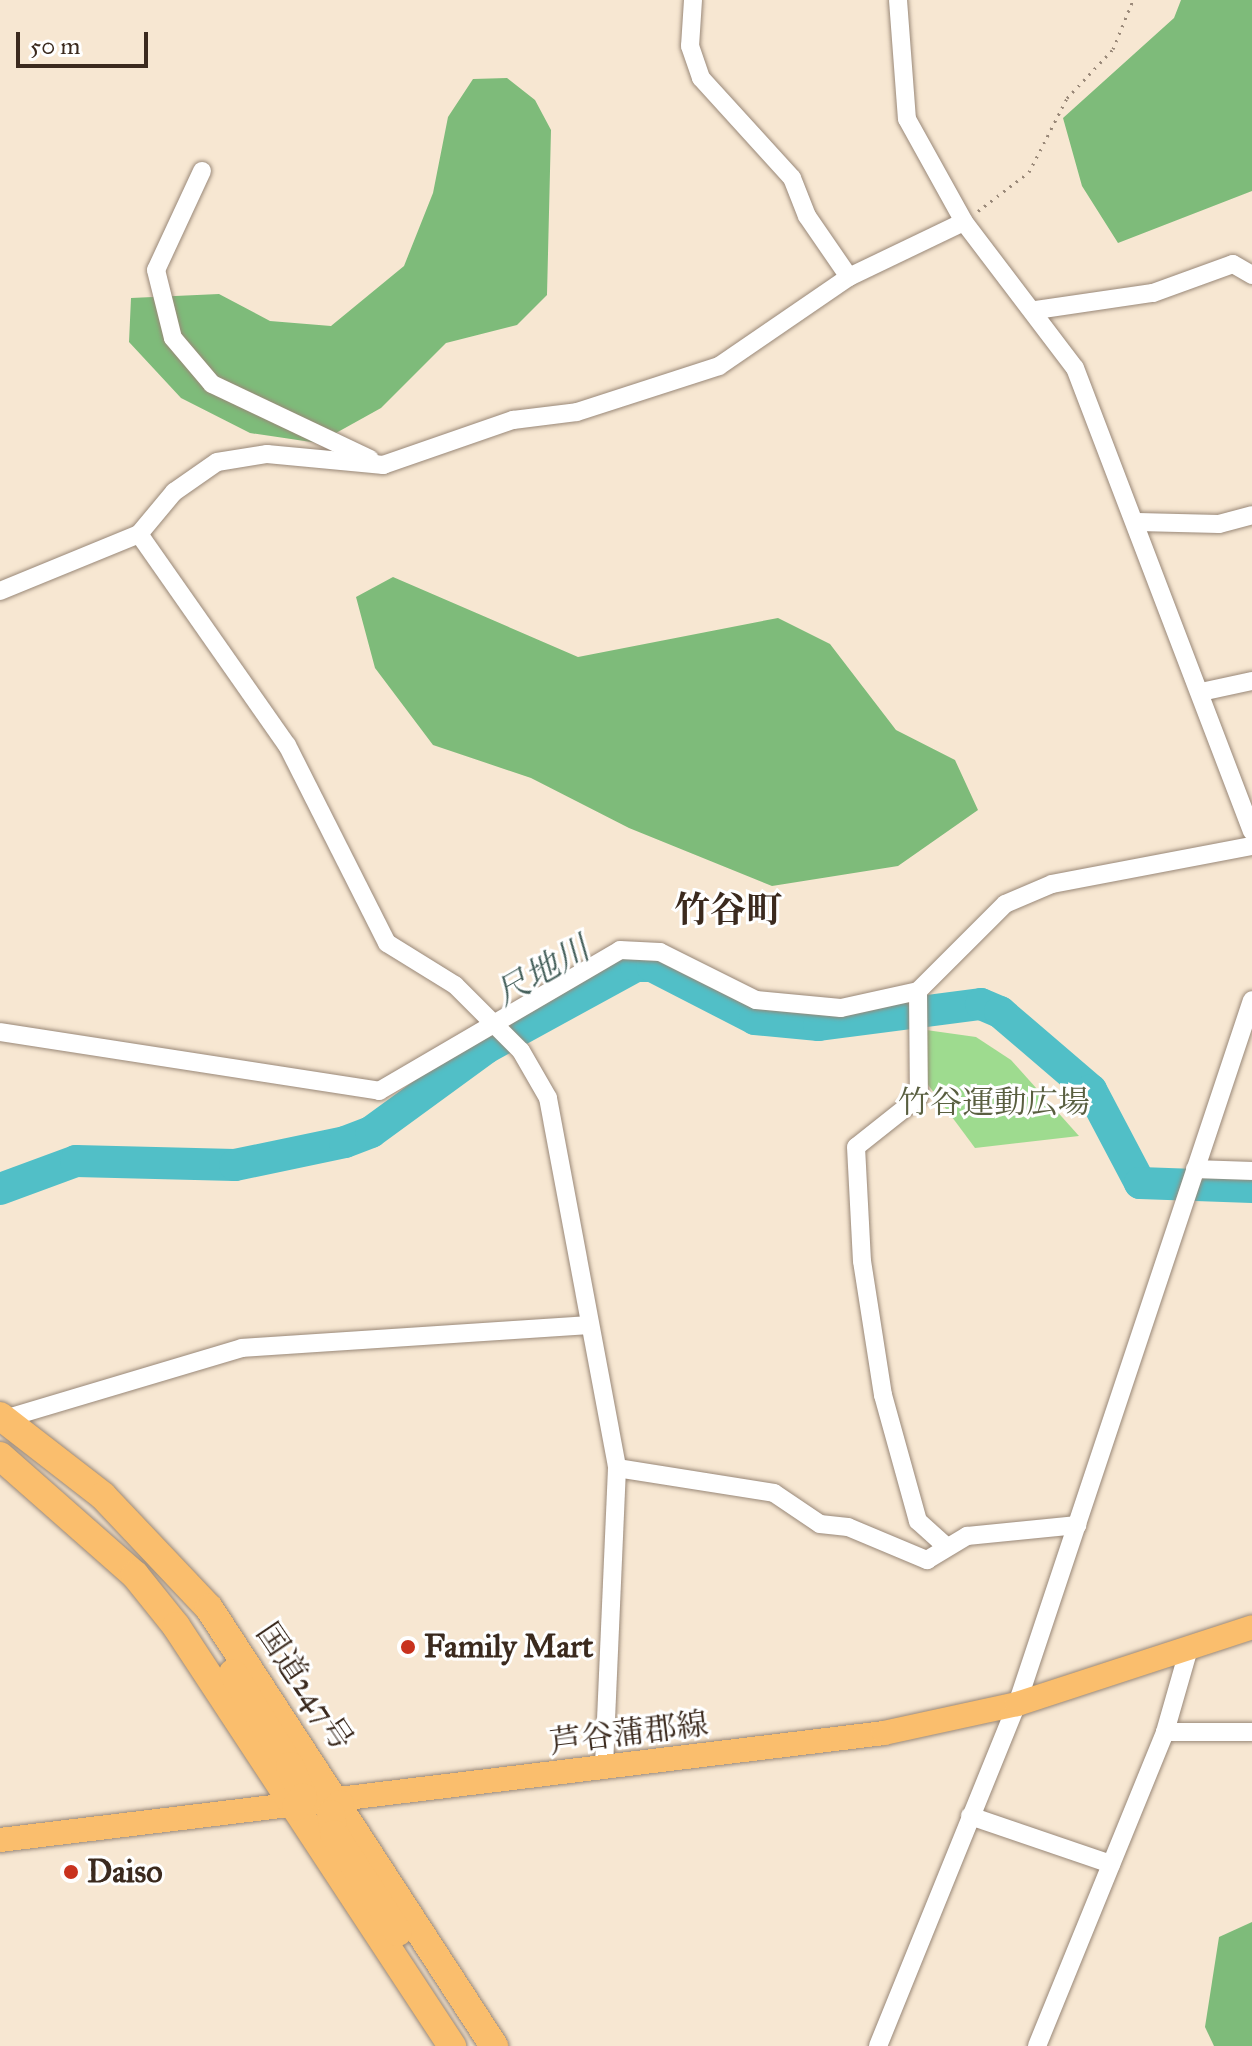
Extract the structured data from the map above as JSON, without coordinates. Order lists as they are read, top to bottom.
{
  "streets": {
    "highway": ["国道247号"],
    "main road": ["芦谷蒲郡線"]
  },
  "crossings": [
    ["国道247号", "芦谷蒲郡線"]
  ],
  "districts": ["竹谷町"],
  "water": ["尺地川"],
  "parks": ["竹谷運動広場"],
  "places": ["Family Mart", "Daiso"],
  "scale_bar": "50 m"
}
